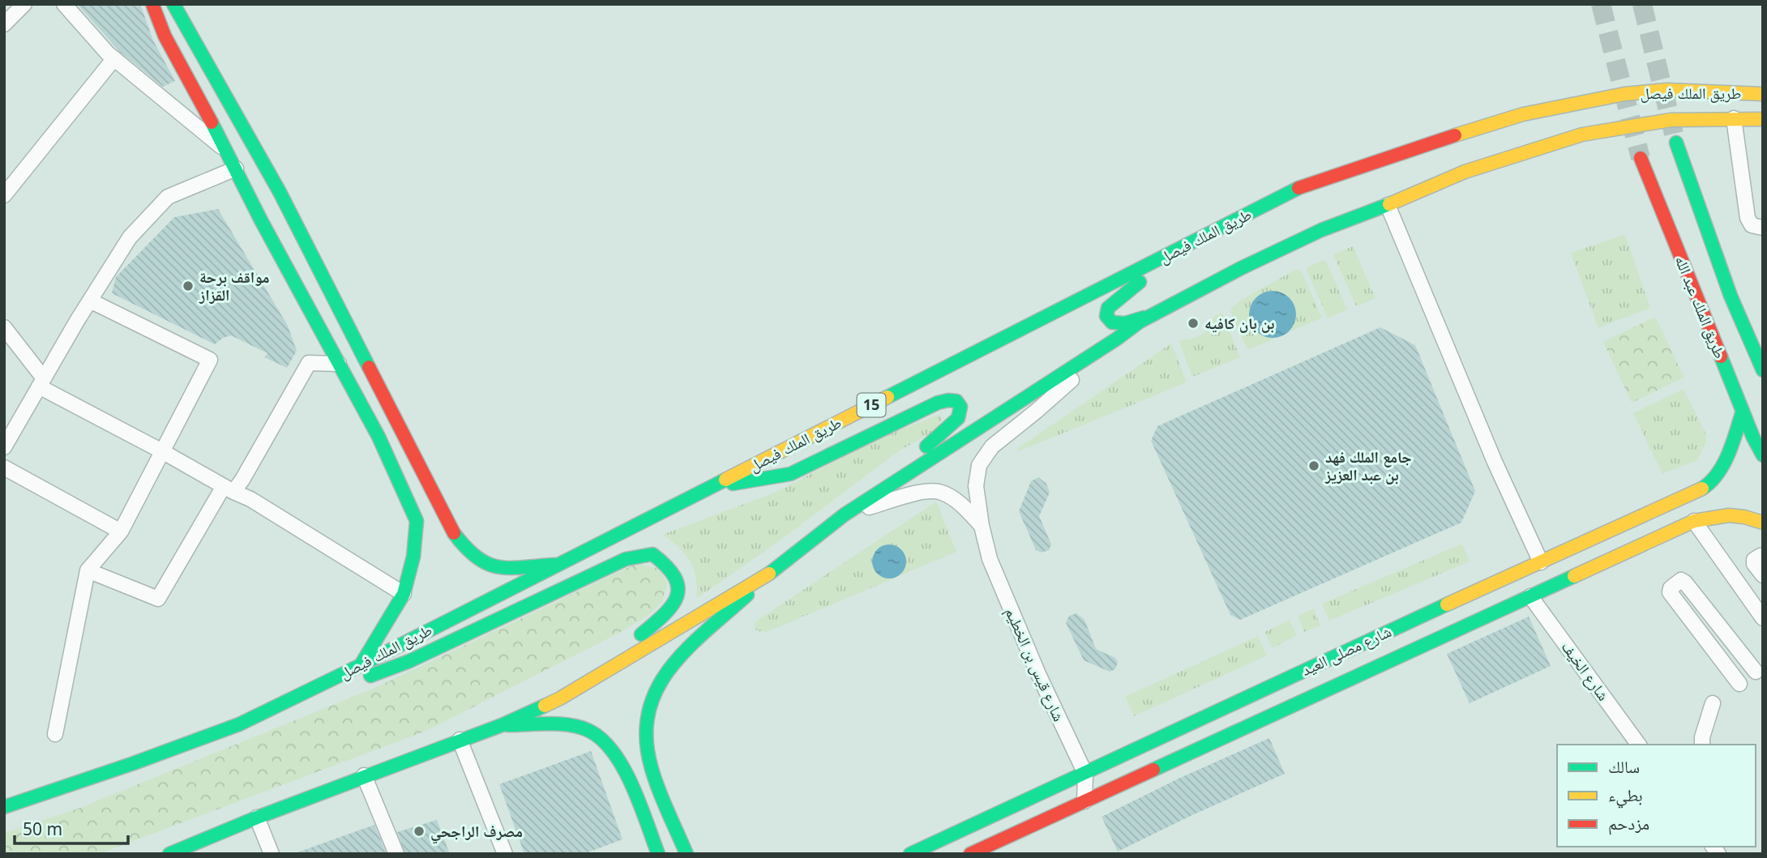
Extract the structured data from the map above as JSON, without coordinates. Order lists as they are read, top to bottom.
{
  "streets": {
    "main road": [
      "طريق الملك فيصل",
      "طريق الملك عبد الله",
      "15",
      "شارع مصلى العيد"
    ],
    "street": ["شارع قيس بن الخطيم", "شارع الخيف"]
  },
  "crossings": [
    ["طريق الملك فيصل", "شارع قيس بن الخطيم"],
    ["طريق الملك عبد الله", "شارع مصلى العيد"],
    ["شارع مصلى العيد", "شارع قيس بن الخطيم"],
    ["شارع مصلى العيد", "شارع الخيف"]
  ],
  "places": [
    "مواقف برحة القزاز",
    "بن بان كافيه",
    "جامع الملك فهد بن عبد العزيز",
    "مصرف الراجحي"
  ],
  "legend": ["سالك", "بطيء", "مزدحم"],
  "scale_bar": "50 m"
}
